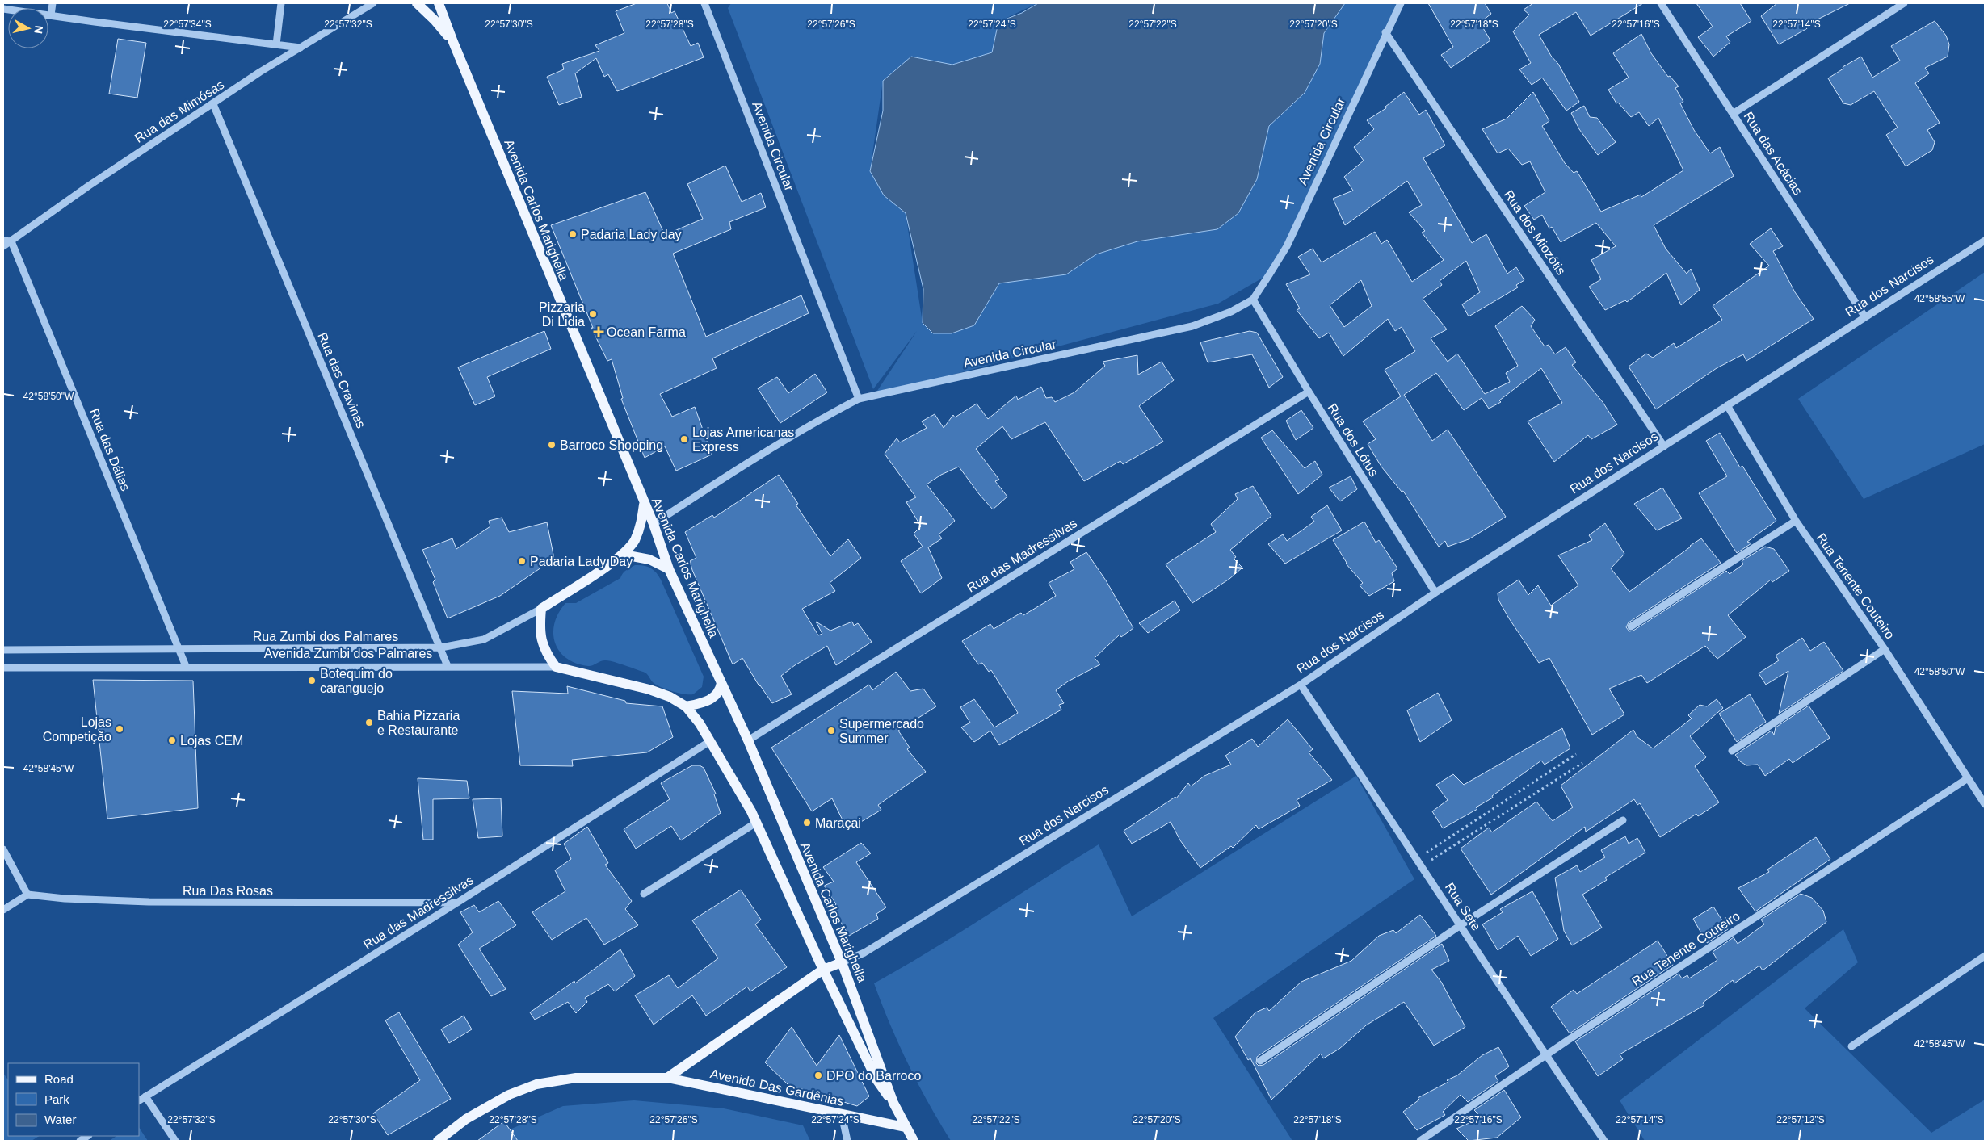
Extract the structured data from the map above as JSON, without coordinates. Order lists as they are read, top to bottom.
{
  "streets": {
    "main road": [
      "Avenida Carlos Marighella",
      "Rua dos Narcisos",
      "Rua Zumbi dos Palmares",
      "Avenida Zumbi dos Palmares",
      "Avenida Das Gardênias"
    ],
    "street": [
      "Rua das Mimósas",
      "Avenida Circular",
      "Rua das Acácias",
      "Rua dos Miozótis",
      "Rua das Cravinas",
      "Rua dos Lótus",
      "Rua das Dálias",
      "Rua das Madressilvas",
      "Rua Tenente Couteiro",
      "Rua Das Rosas",
      "Rua Sete"
    ]
  },
  "crossings": [
    ["Rua das Mimósas", "Rua das Cravinas"],
    ["Rua das Mimósas", "Rua das Dálias"],
    ["Avenida Circular", "Rua dos Miozótis"],
    ["Avenida Circular", "Rua dos Lótus"],
    ["Rua das Acácias", "Rua dos Narcisos"],
    ["Avenida Carlos Marighella", "Rua dos Narcisos"],
    ["Avenida Carlos Marighella", "Rua das Madressilvas"],
    ["Avenida Carlos Marighella", "Avenida Zumbi dos Palmares"],
    ["Avenida Carlos Marighella", "Avenida Das Gardênias"],
    ["Rua dos Miozótis", "Rua dos Narcisos"],
    ["Rua dos Narcisos", "Rua dos Lótus"],
    ["Rua dos Narcisos", "Rua Tenente Couteiro"],
    ["Rua dos Narcisos", "Rua Sete"],
    ["Rua dos Narcisos", "Avenida Das Gardênias"],
    ["Rua das Cravinas", "Rua Zumbi dos Palmares"],
    ["Rua das Cravinas", "Avenida Zumbi dos Palmares"],
    ["Rua dos Lótus", "Rua das Madressilvas"],
    ["Rua das Dálias", "Rua Zumbi dos Palmares"],
    ["Rua das Dálias", "Avenida Zumbi dos Palmares"],
    ["Rua das Madressilvas", "Rua Das Rosas"],
    ["Rua Tenente Couteiro", "Rua Sete"]
  ],
  "places": {
    "other": [
      "Padaria Lady day",
      "Pizzaria Di Lidia",
      "Lojas Americanas Express",
      "Barroco Shopping",
      "Padaria Lady Day",
      "Botequim do caranguejo",
      "Bahia Pizzaria e Restaurante",
      "Lojas Competição",
      "Supermercado Summer",
      "Lojas CEM",
      "Maraçai",
      "DPO do Barroco"
    ],
    "health": ["Ocean Farma"]
  },
  "legend": ["Road", "Park", "Water"],
  "north": "right",
  "coordinates": [
    "22°57'34\"S",
    "22°57'32\"S",
    "22°57'30\"S",
    "22°57'28\"S",
    "22°57'26\"S",
    "22°57'24\"S",
    "22°57'22\"S",
    "22°57'20\"S",
    "22°57'18\"S",
    "22°57'16\"S",
    "22°57'14\"S",
    "42°58'55\"W",
    "42°58'50\"W",
    "42°58'45\"W",
    "22°57'12\"S"
  ]
}
